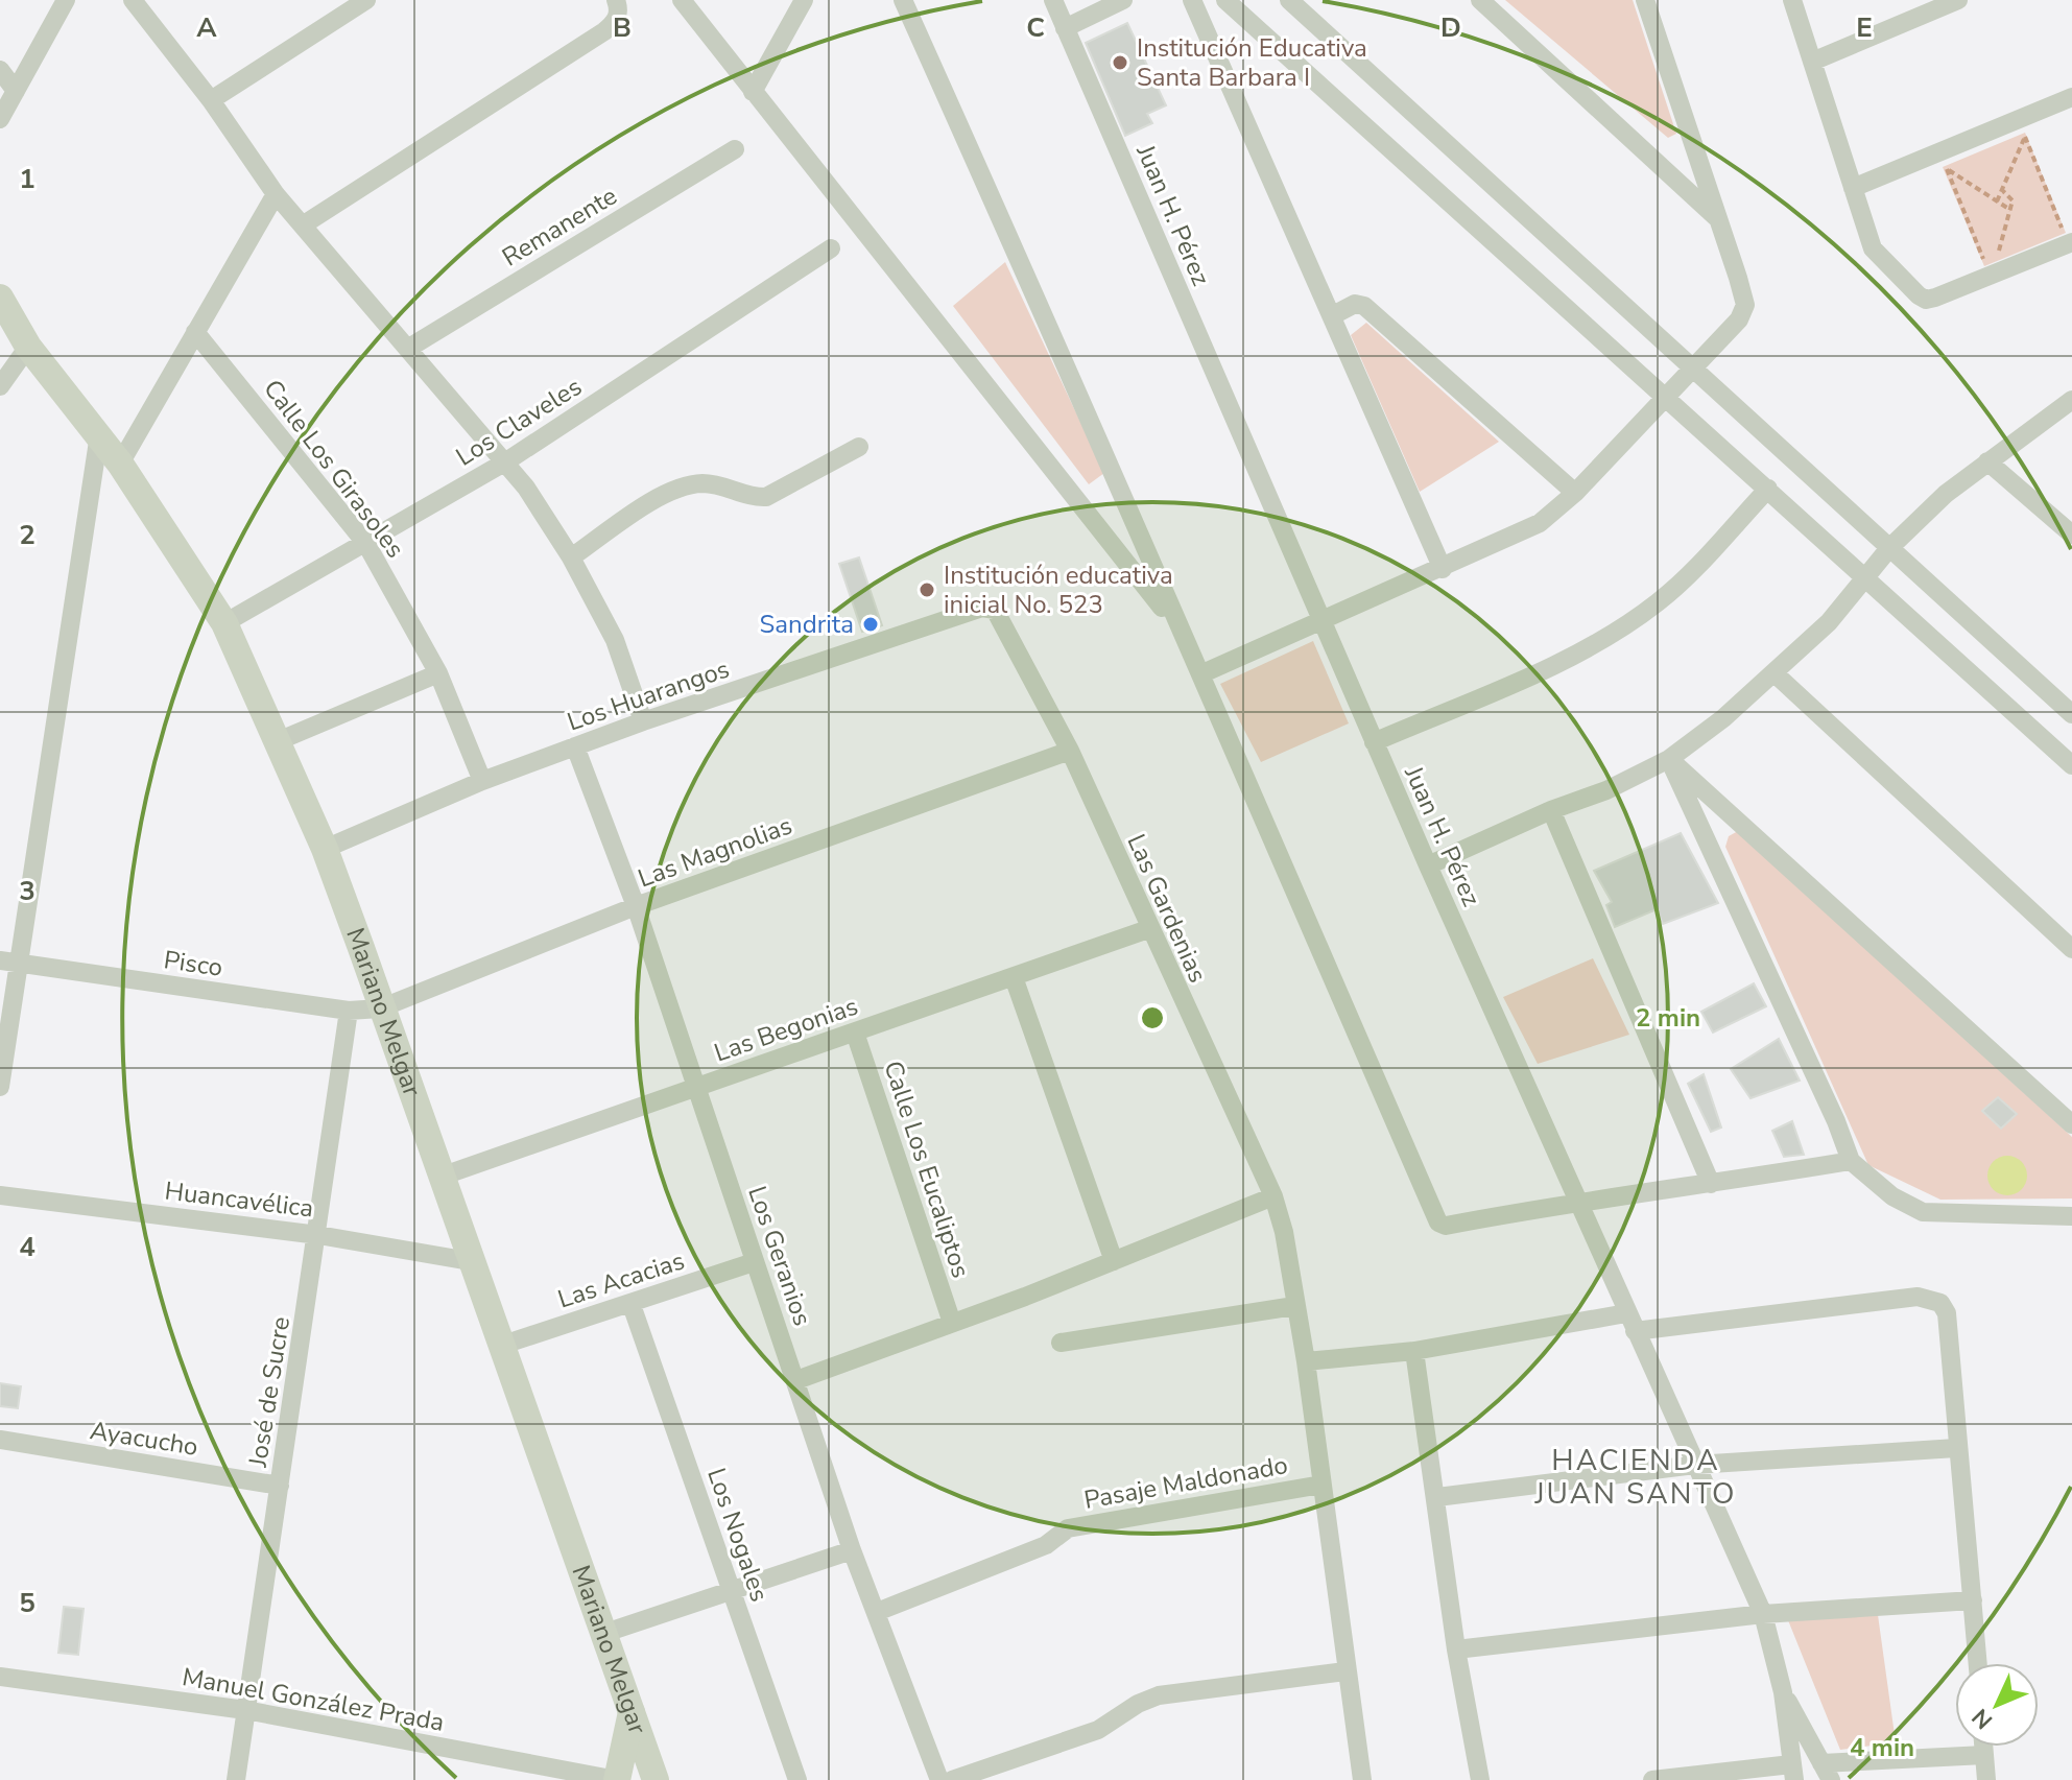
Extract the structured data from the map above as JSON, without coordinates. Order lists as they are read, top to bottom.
{
  "streets": {
    "main road": ["Mariano Melgar"],
    "street": [
      "Juan H. Pérez",
      "Remanente",
      "Los Claveles",
      "Calle Los Girasoles",
      "Los Huarangos",
      "Las Magnolias",
      "Las Gardenias",
      "Pisco",
      "Las Begonias",
      "Calle Los Eucaliptos",
      "Huancavélica",
      "Los Geranios",
      "Las Acacias",
      "José de Sucre",
      "Ayacucho",
      "Pasaje Maldonado",
      "Los Nogales",
      "Manuel González Prada"
    ]
  },
  "crossings": [
    ["Los Claveles", "Calle Los Girasoles"],
    ["Los Claveles", "Mariano Melgar"],
    ["Calle Los Girasoles", "Los Huarangos"],
    ["Los Huarangos", "Las Gardenias"],
    ["Los Huarangos", "Mariano Melgar"],
    ["Los Huarangos", "Los Geranios"],
    ["Las Magnolias", "Las Gardenias"],
    ["Las Magnolias", "Pisco"],
    ["Las Magnolias", "Mariano Melgar"],
    ["Las Magnolias", "Los Geranios"],
    ["Las Gardenias", "Las Begonias"],
    ["Las Gardenias", "Pasaje Maldonado"],
    ["Pisco", "Mariano Melgar"],
    ["Pisco", "José de Sucre"],
    ["Mariano Melgar", "Las Begonias"],
    ["Mariano Melgar", "Huancavélica"],
    ["Mariano Melgar", "Las Acacias"],
    ["Las Begonias", "Calle Los Eucaliptos"],
    ["Las Begonias", "Los Geranios"],
    ["Huancavélica", "José de Sucre"],
    ["Los Geranios", "Las Acacias"],
    ["Los Geranios", "Pasaje Maldonado"],
    ["Las Acacias", "Los Nogales"],
    ["José de Sucre", "Ayacucho"],
    ["José de Sucre", "Manuel González Prada"]
  ],
  "districts": ["HACIENDA JUAN SANTO"],
  "places": ["Institución Educativa Santa Barbara I", "Institución educativa inicial No. 523", "Sandrita"],
  "north": "bottom left",
  "grid": {
    "columns": [
      "A",
      "B",
      "C",
      "D",
      "E"
    ],
    "rows": [
      "1",
      "2",
      "3",
      "4",
      "5"
    ]
  },
  "rings": ["2 min", "4 min"]
}
